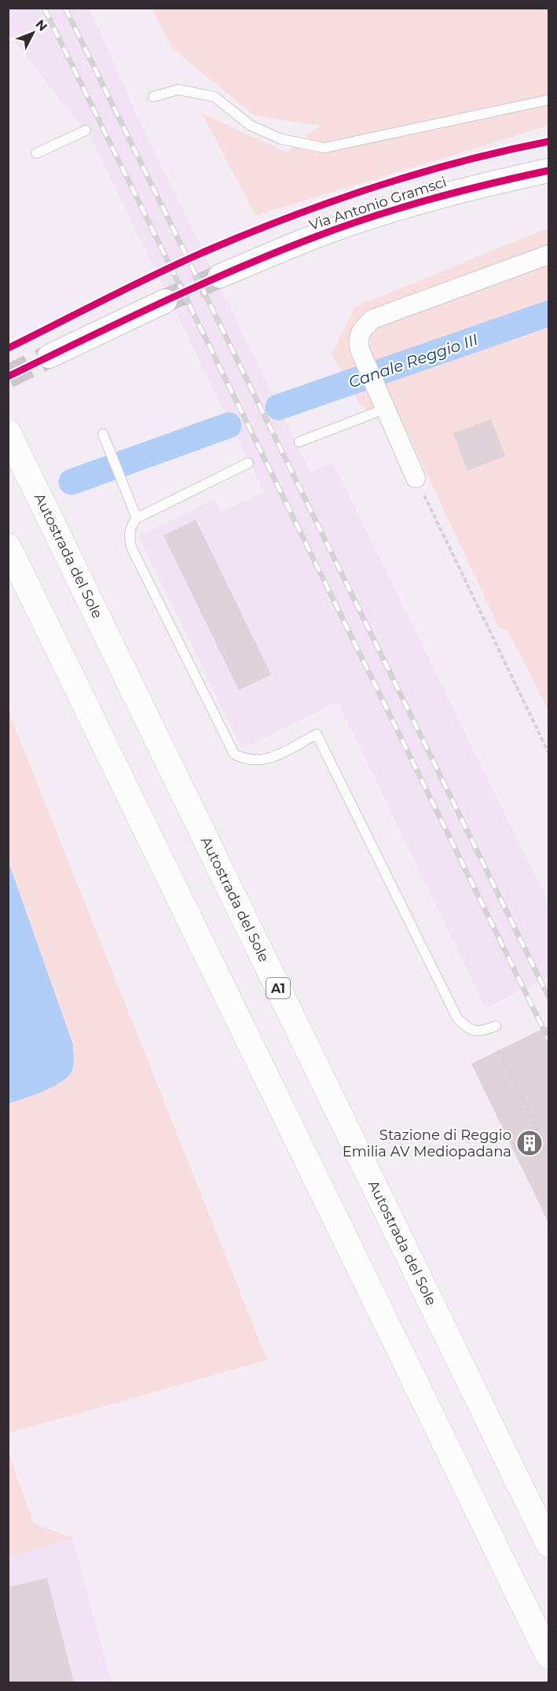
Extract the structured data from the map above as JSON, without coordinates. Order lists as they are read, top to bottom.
{
  "streets": {
    "highway": ["Autostrada del Sole", "A1"],
    "street": ["Via Antonio Gramsci"]
  },
  "water": ["Canale Reggio III"],
  "places": {
    "building": ["Stazione di Reggio Emilia AV Mediopadana"]
  },
  "north": "top right"
}
